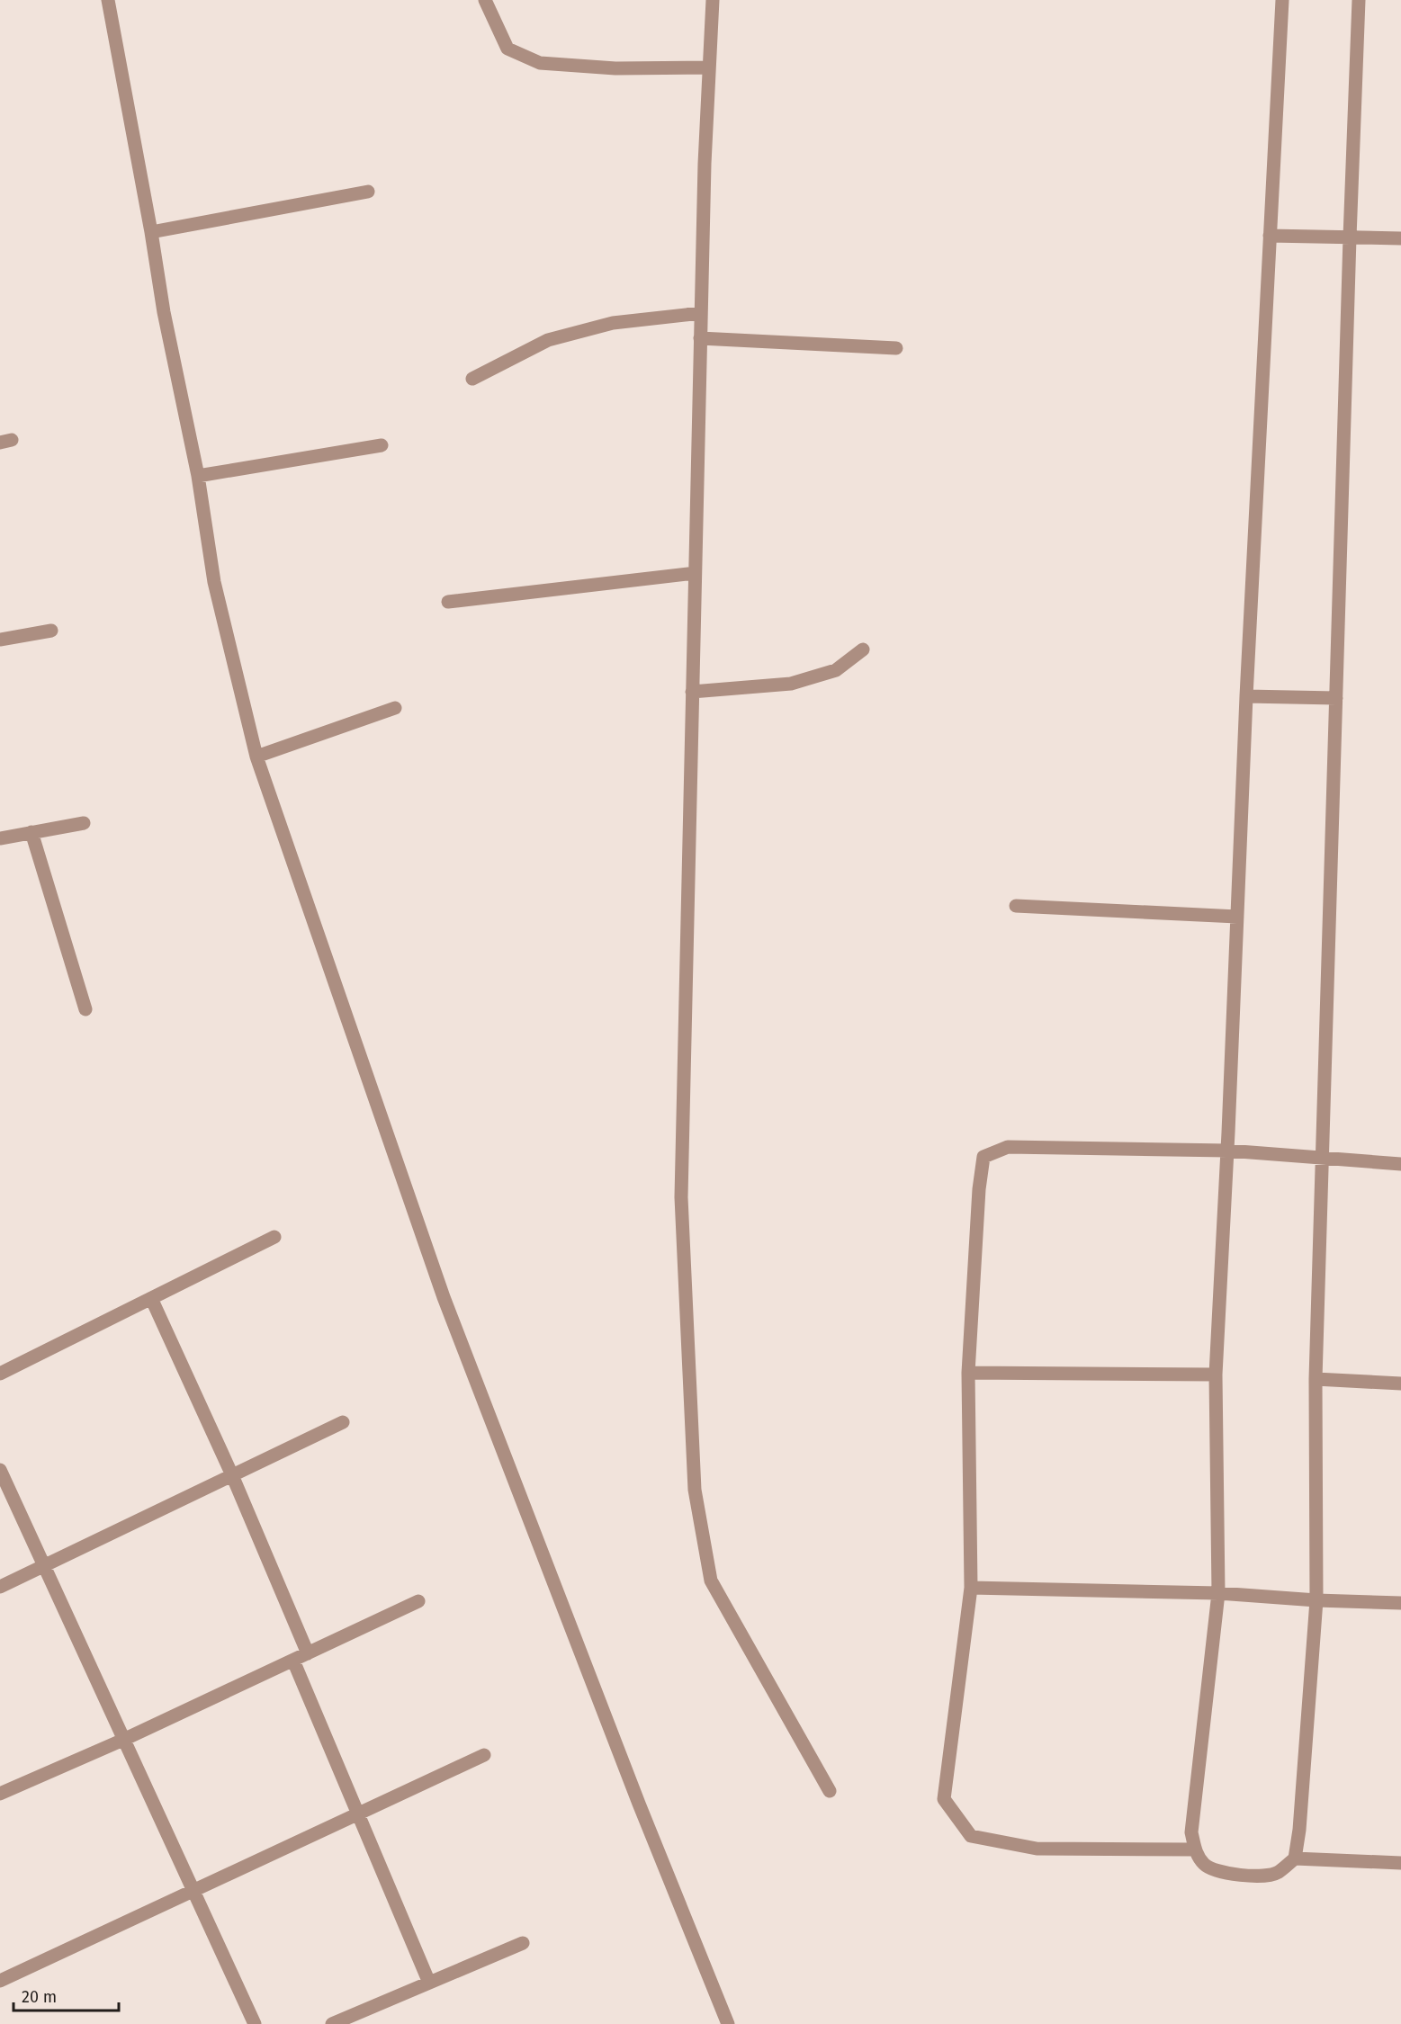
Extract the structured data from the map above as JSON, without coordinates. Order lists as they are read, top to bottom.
{
  "scale_bar": "20 m"
}
